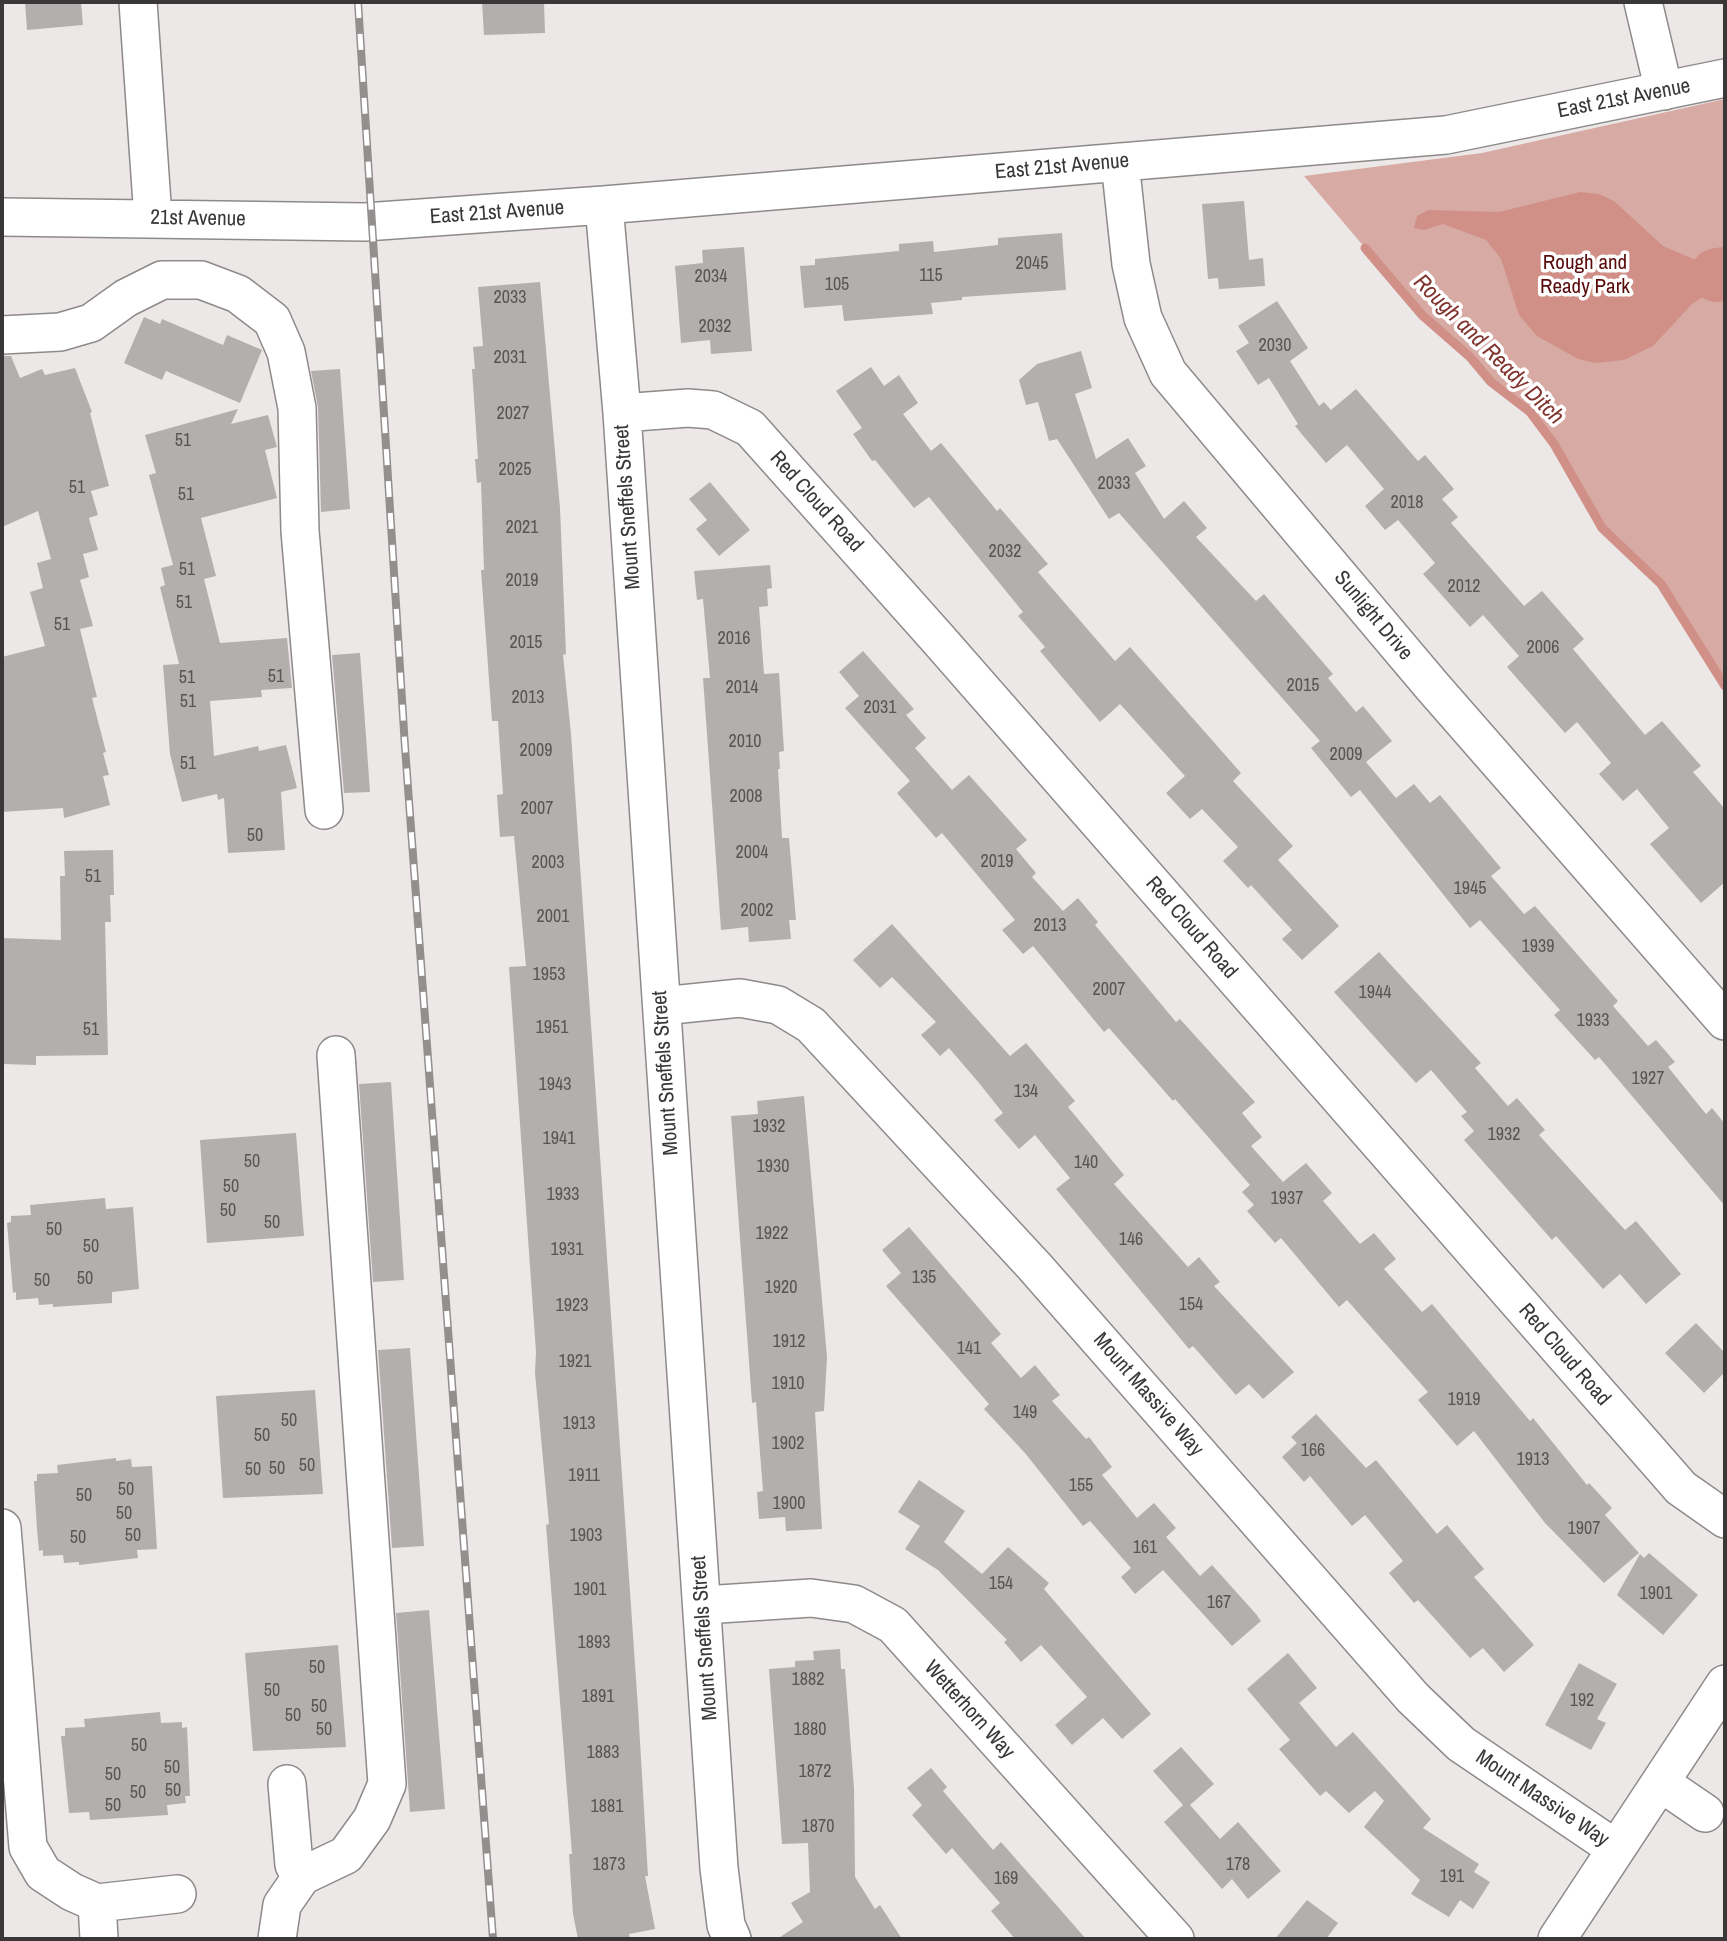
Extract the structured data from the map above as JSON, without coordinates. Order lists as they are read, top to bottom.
{
  "streets": {
    "street": [
      "East 21st Avenue",
      "21st Avenue",
      "Red Cloud Road",
      "Mount Sneffels Street",
      "Sunlight Drive",
      "Mount Massive Way",
      "Wetterhorn Way"
    ]
  },
  "crossings": [
    ["East 21st Avenue", "21st Avenue"],
    ["East 21st Avenue", "Mount Sneffels Street"],
    ["East 21st Avenue", "Sunlight Drive"],
    ["Red Cloud Road", "Mount Sneffels Street"],
    ["Mount Sneffels Street", "Mount Massive Way"],
    ["Mount Sneffels Street", "Wetterhorn Way"]
  ],
  "water": ["Rough and Ready Ditch"],
  "parks": ["Rough and Ready Park"],
  "house_numbers": [
    "2045",
    "115",
    "2034",
    "105",
    "2033",
    "2032",
    "2030",
    "2031",
    "2027",
    "51",
    "2025",
    "2033",
    "51",
    "51",
    "2018",
    "2021",
    "2032",
    "51",
    "2019",
    "2012",
    "51",
    "51",
    "2016",
    "2015",
    "2006",
    "51",
    "51",
    "2015",
    "2014",
    "2013",
    "51",
    "2031",
    "2010",
    "2009",
    "2009",
    "51",
    "2008",
    "2007",
    "50",
    "2004",
    "2019",
    "2003",
    "51",
    "1945",
    "2002",
    "2001",
    "2013",
    "1939",
    "1953",
    "2007",
    "1944",
    "1933",
    "1951",
    "51",
    "1927",
    "1943",
    "134",
    "1932",
    "1932",
    "1941",
    "50",
    "140",
    "1930",
    "50",
    "1933",
    "1937",
    "50",
    "50",
    "50",
    "1922",
    "146",
    "50",
    "1931",
    "135",
    "50",
    "50",
    "1920",
    "154",
    "1923",
    "1912",
    "141",
    "1921",
    "1910",
    "1919",
    "149",
    "50",
    "1913",
    "50",
    "1902",
    "166",
    "1913",
    "50",
    "50",
    "50",
    "1911",
    "155",
    "50",
    "50",
    "1900",
    "50",
    "1907",
    "50",
    "1903",
    "50",
    "161",
    "154",
    "1901",
    "1901",
    "167",
    "1893",
    "50",
    "1882",
    "50",
    "1891",
    "192",
    "50",
    "50",
    "50",
    "1880",
    "50",
    "1883",
    "50",
    "1872",
    "50",
    "50",
    "50",
    "50",
    "1881",
    "1870",
    "1873",
    "178",
    "191",
    "169"
  ]
}
